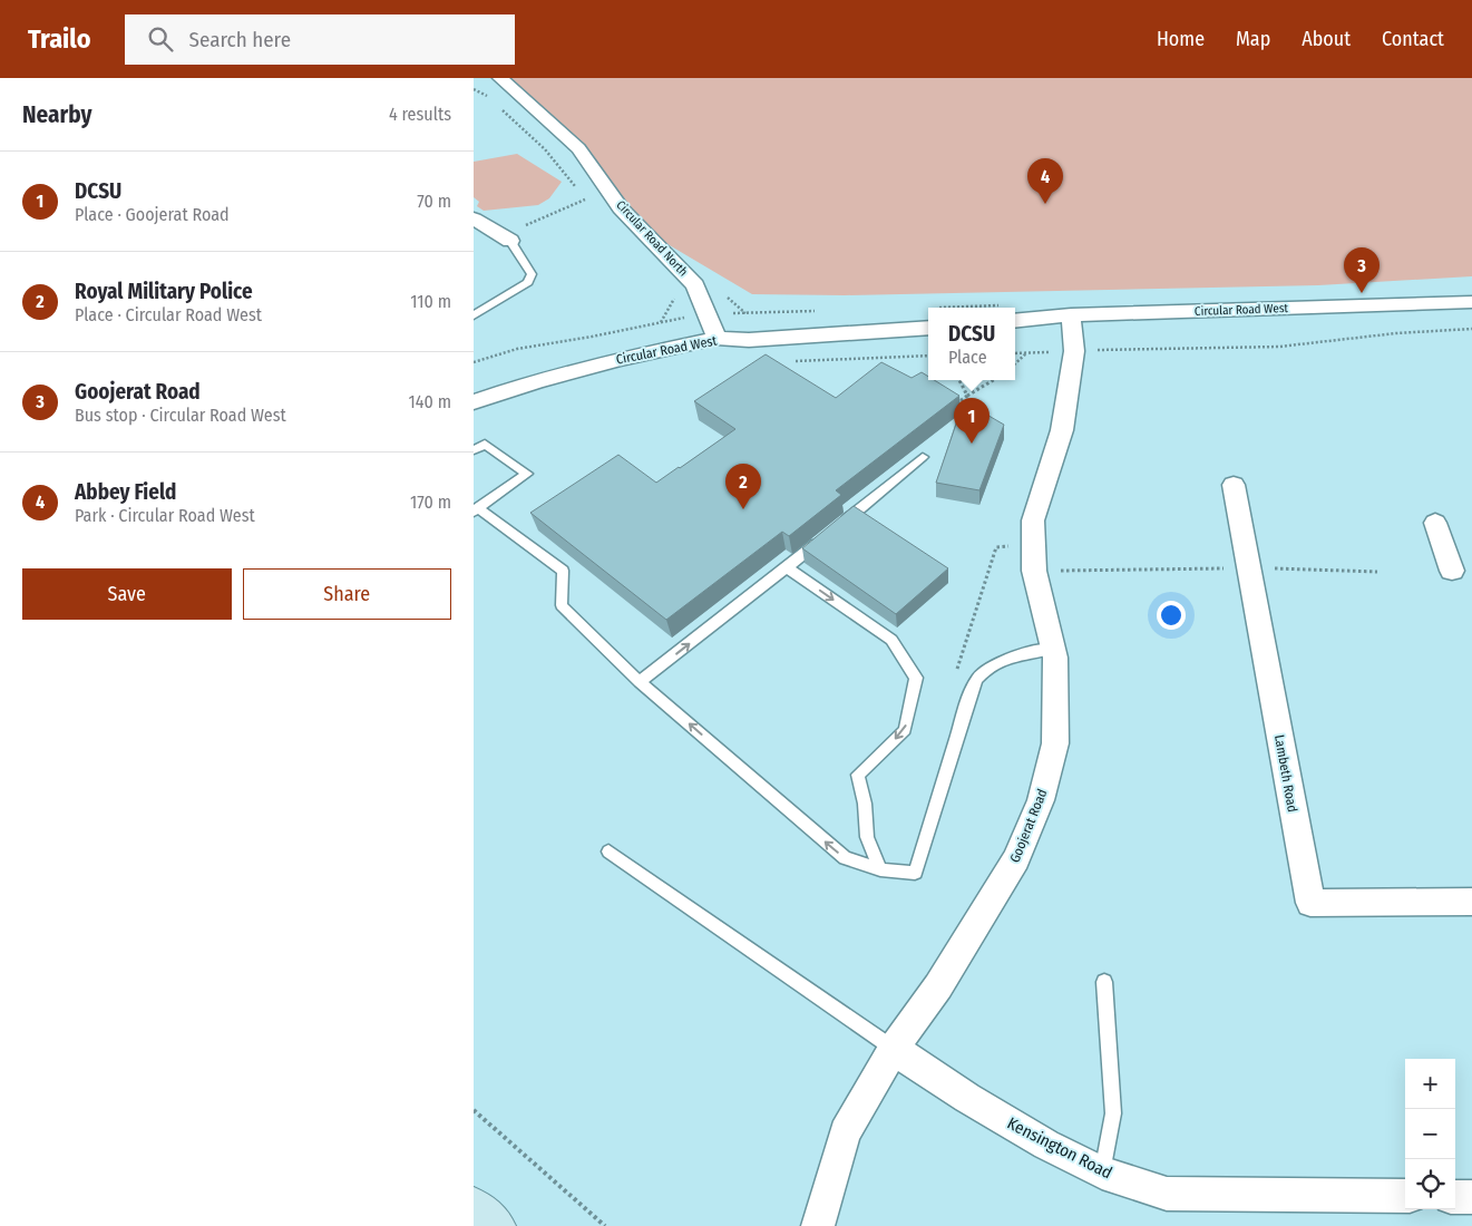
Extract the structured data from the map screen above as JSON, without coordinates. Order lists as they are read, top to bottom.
{
  "streets": {
    "street": [
      "Circular Road North",
      "Circular Road West",
      "Lambeth Road",
      "Goojerat Road",
      "Kensington Road"
    ]
  },
  "crossings": [
    ["Circular Road North", "Circular Road West"],
    ["Circular Road West", "Goojerat Road"],
    ["Goojerat Road", "Kensington Road"]
  ],
  "page": {
    "header": "Trailo",
    "search": "Search here",
    "nav": [
      "Home",
      "Map",
      "About",
      "Contact"
    ],
    "heading": ["Nearby", "4 results"],
    "list": [
      {
        "mark": "1",
        "name": "DCSU",
        "note": "Place · Goojerat Road",
        "value": "70 m"
      },
      {
        "mark": "2",
        "name": "Royal Military Police",
        "note": "Place · Circular Road West",
        "value": "110 m"
      },
      {
        "mark": "3",
        "name": "Goojerat Road",
        "note": "Bus stop · Circular Road West",
        "value": "140 m"
      },
      {
        "mark": "4",
        "name": "Abbey Field",
        "note": "Park · Circular Road West",
        "value": "170 m"
      }
    ],
    "pins": [
      "4",
      "3",
      "1",
      "2"
    ],
    "popup": ["DCSU", "Place"],
    "buttons": ["Save", "Share"],
    "map_buttons": ["+", "−"]
  }
}
